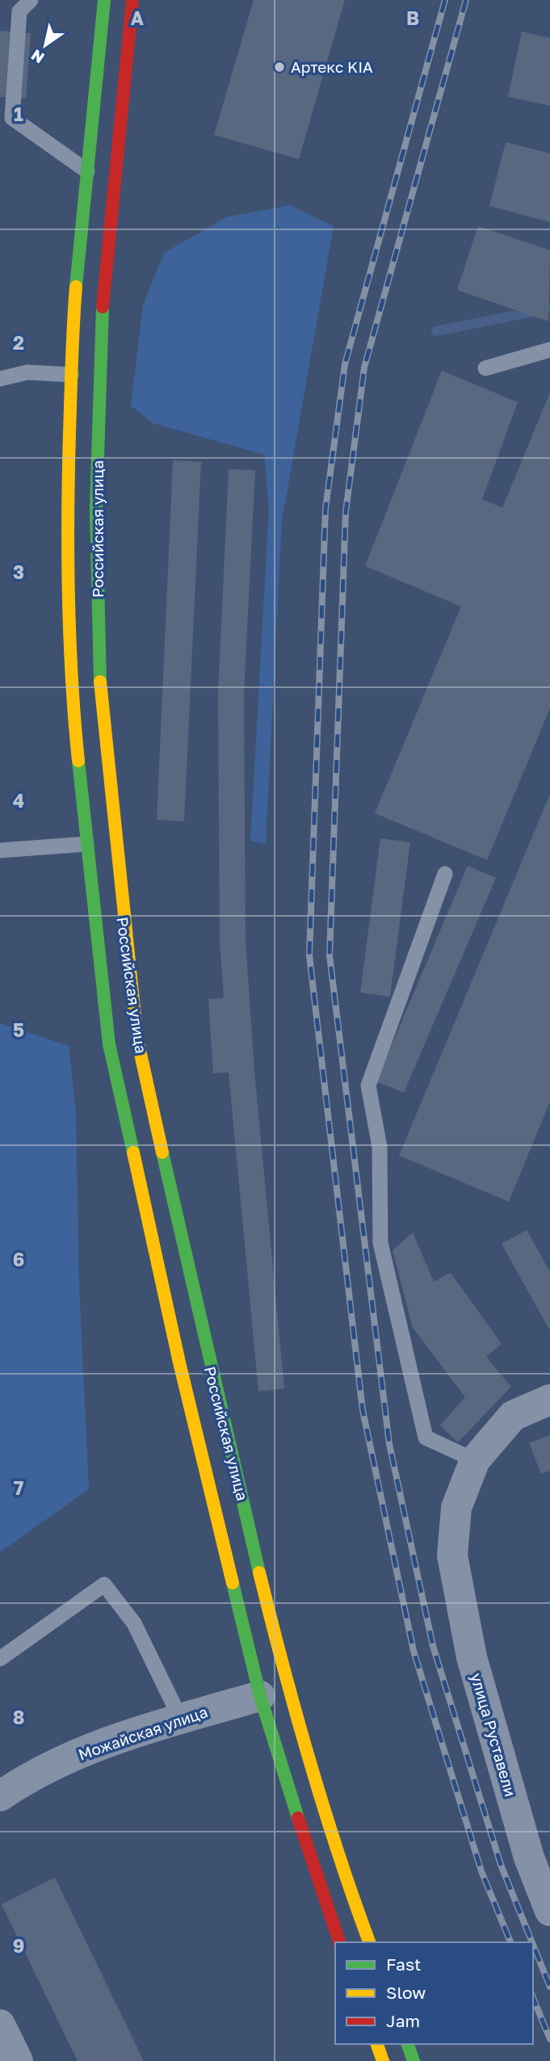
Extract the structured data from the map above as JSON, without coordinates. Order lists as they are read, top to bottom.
{
  "streets": {
    "main road": ["Российская улица"],
    "street": ["Можайская улица", "улица Руставели"]
  },
  "crossings": [
    ["Российская улица", "Можайская улица"]
  ],
  "places": ["Артекс KIA"],
  "legend": ["Fast", "Slow", "Jam"],
  "north": "bottom left",
  "grid": {
    "columns": ["A", "B"],
    "rows": [
      "1",
      "2",
      "3",
      "4",
      "5",
      "6",
      "7",
      "8",
      "9"
    ]
  }
}
